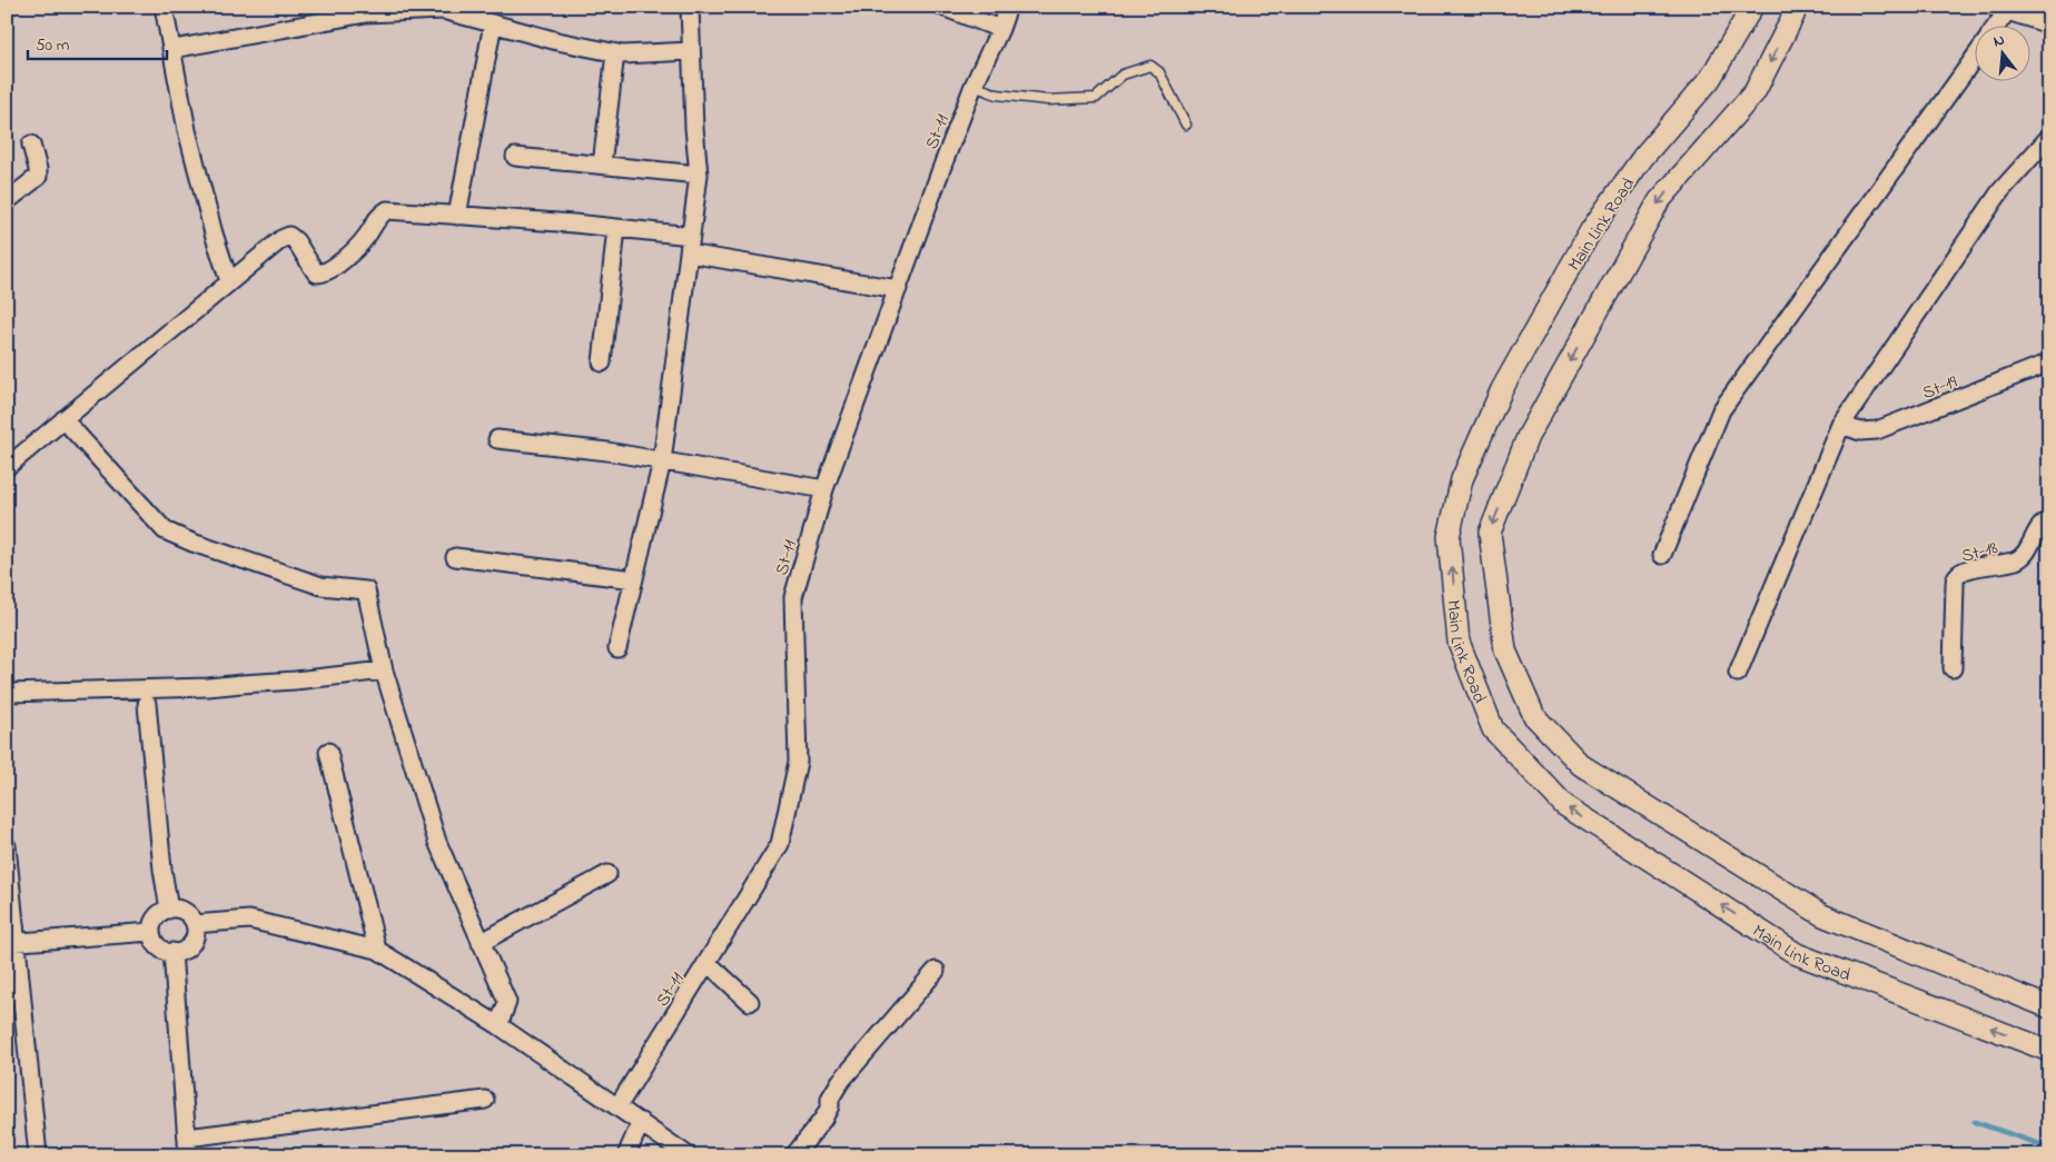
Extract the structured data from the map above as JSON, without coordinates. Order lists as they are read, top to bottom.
{
  "streets": {
    "street": [
      "St-11",
      "Main Link Road",
      "St-19",
      "St-18"
    ]
  },
  "scale_bar": "50 m",
  "north": "top"
}
